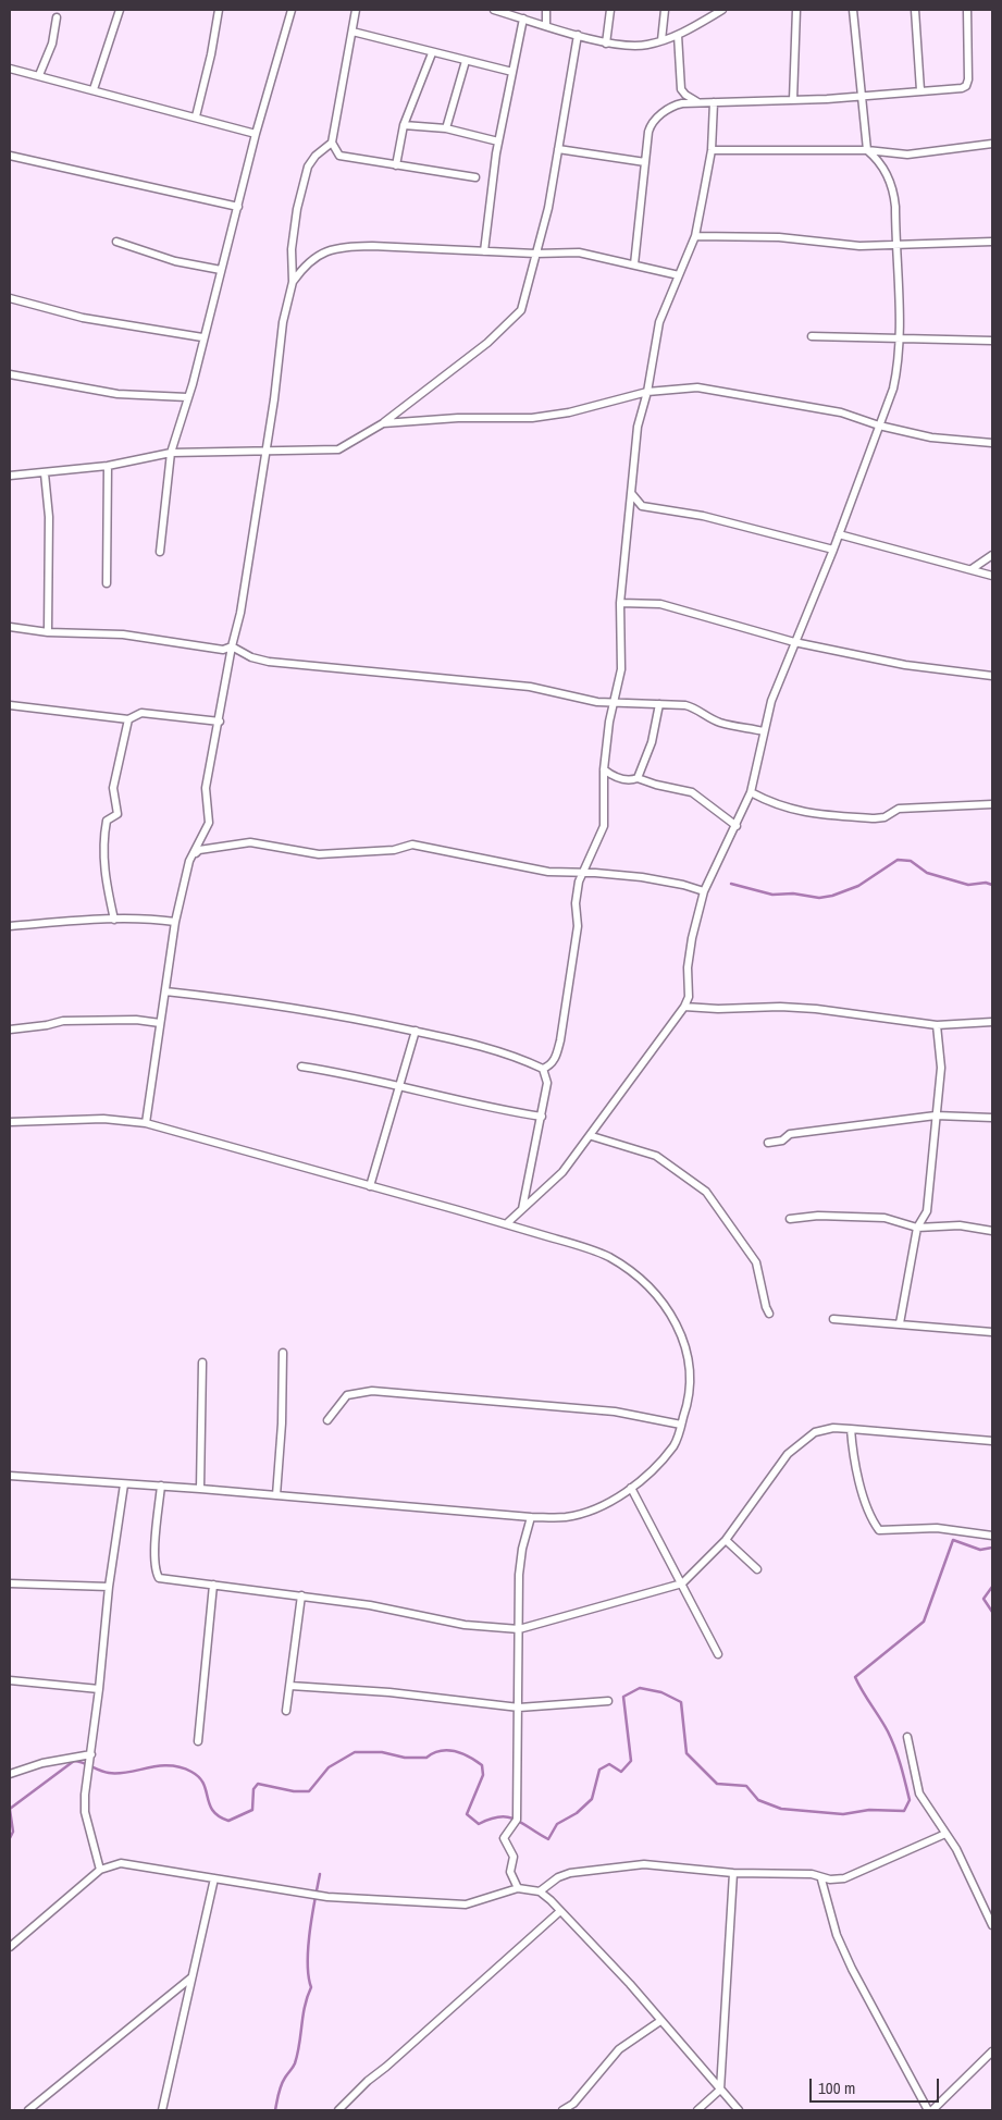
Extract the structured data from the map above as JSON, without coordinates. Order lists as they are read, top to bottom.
{
  "scale_bar": "100 m"
}
